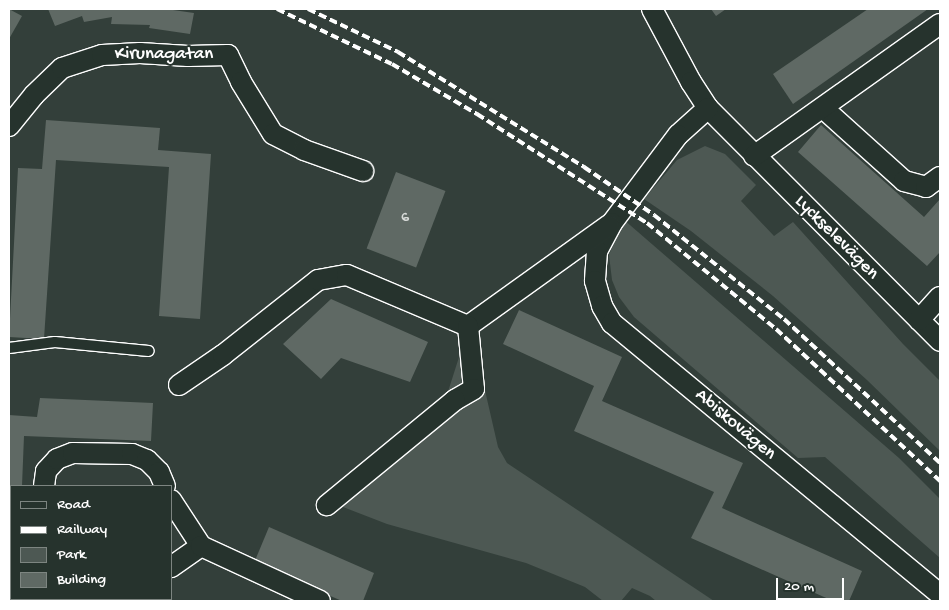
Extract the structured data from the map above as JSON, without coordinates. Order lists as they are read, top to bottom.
{
  "streets": {
    "street": ["Kirunagatan", "Lyckselevägen", "Abiskovägen"]
  },
  "crossings": [
    ["Lyckselevägen", "Abiskovägen"]
  ],
  "house_numbers": ["6"],
  "legend": [
    "Road",
    "Railway",
    "Park",
    "Building"
  ],
  "scale_bar": "20 m"
}
